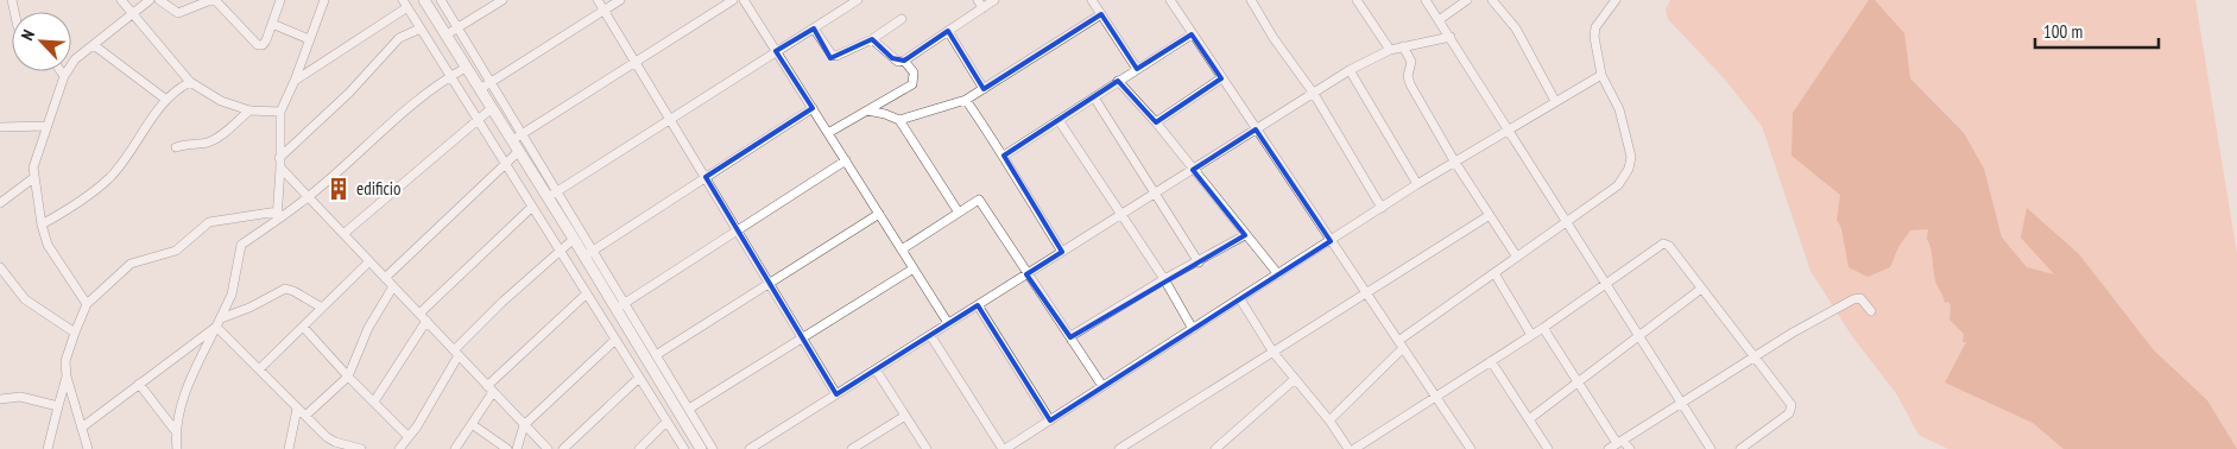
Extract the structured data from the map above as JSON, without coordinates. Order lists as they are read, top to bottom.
{
  "places": {
    "building": ["edificio"]
  },
  "scale_bar": "100 m",
  "north": "top left"
}
